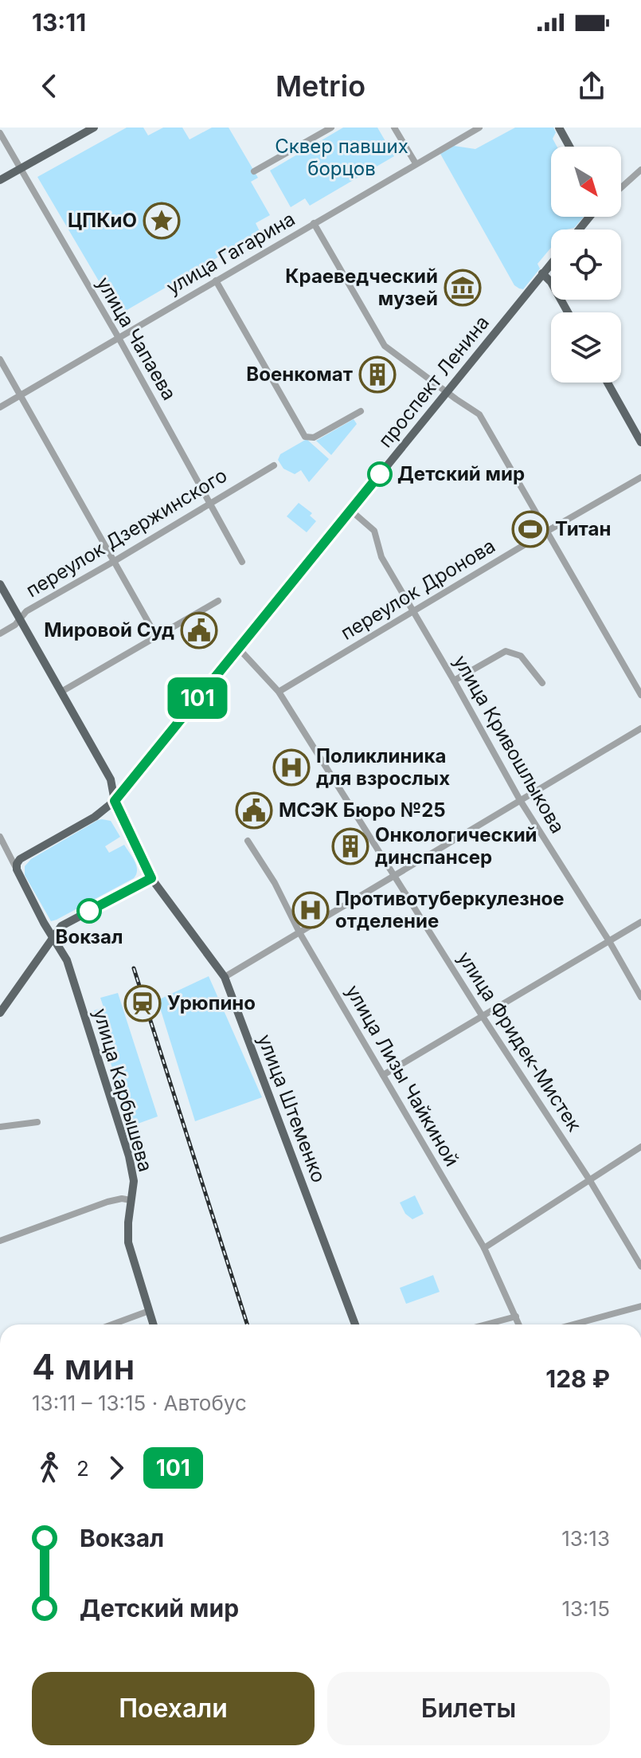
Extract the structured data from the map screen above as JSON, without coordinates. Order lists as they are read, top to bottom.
{
  "streets": {
    "main road": ["проспект Ленина", "улица Карбышева", "улица Штеменко"],
    "street": [
      "улица Гагарина",
      "улица Чапаева",
      "переулок Дзержинского",
      "переулок Дронова",
      "улица Кривошлыкова",
      "улица Фридек-Мистек",
      "улица Лизы Чайкиной"
    ]
  },
  "crossings": [
    ["улица Гагарина", "улица Чапаева"],
    ["улица Чапаева", "переулок Дзержинского"],
    ["проспект Ленина", "улица Кривошлыкова"],
    ["проспект Ленина", "улица Фридек-Мистек"],
    ["проспект Ленина", "улица Карбышева"],
    ["проспект Ленина", "улица Штеменко"],
    ["переулок Дзержинского", "улица Штеменко"],
    ["переулок Дронова", "улица Кривошлыкова"],
    ["переулок Дронова", "улица Фридек-Мистек"]
  ],
  "parks": ["Сквер павших борцов"],
  "places": {
    "place": ["ЦПКиО"],
    "museum": ["Краеведческий музей"],
    "building": ["Военкомат", "Онкологический динспансер"],
    "other": ["Детский мир", "Вокзал"],
    "sports": ["Титан"],
    "public building": ["Мировой Суд", "МСЭК Бюро №25"],
    "hospital": ["Поликлиника для взрослых", "Противотуберкулезное отделение"],
    "station": ["Урюпино"]
  },
  "lines": ["bus line 101"],
  "north": "bottom right",
  "page": {
    "status": "13:11",
    "header": "Metrio",
    "on_map": "101",
    "heading": ["4 мин", "13:11 – 13:15 · Автобус", "128 ₽"],
    "legs": ["2", "101"],
    "list": [
      {
        "name": "Вокзал",
        "value": "13:13"
      },
      {
        "name": "Детский мир",
        "value": "13:15"
      }
    ],
    "buttons": ["Поехали", "Билеты"]
  }
}
